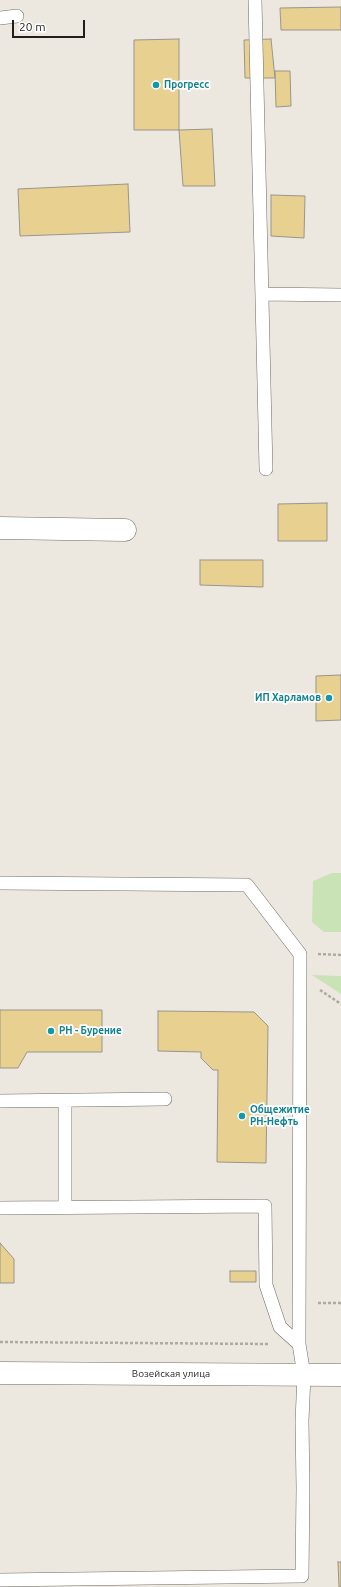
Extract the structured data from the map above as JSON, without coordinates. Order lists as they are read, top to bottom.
{
  "streets": {
    "main road": ["Возейская улица"]
  },
  "places": [
    "Прогресс",
    "ИП Харламов",
    "РН - Бурение",
    "Общежитие РН-Нефть"
  ],
  "scale_bar": "20 m"
}
